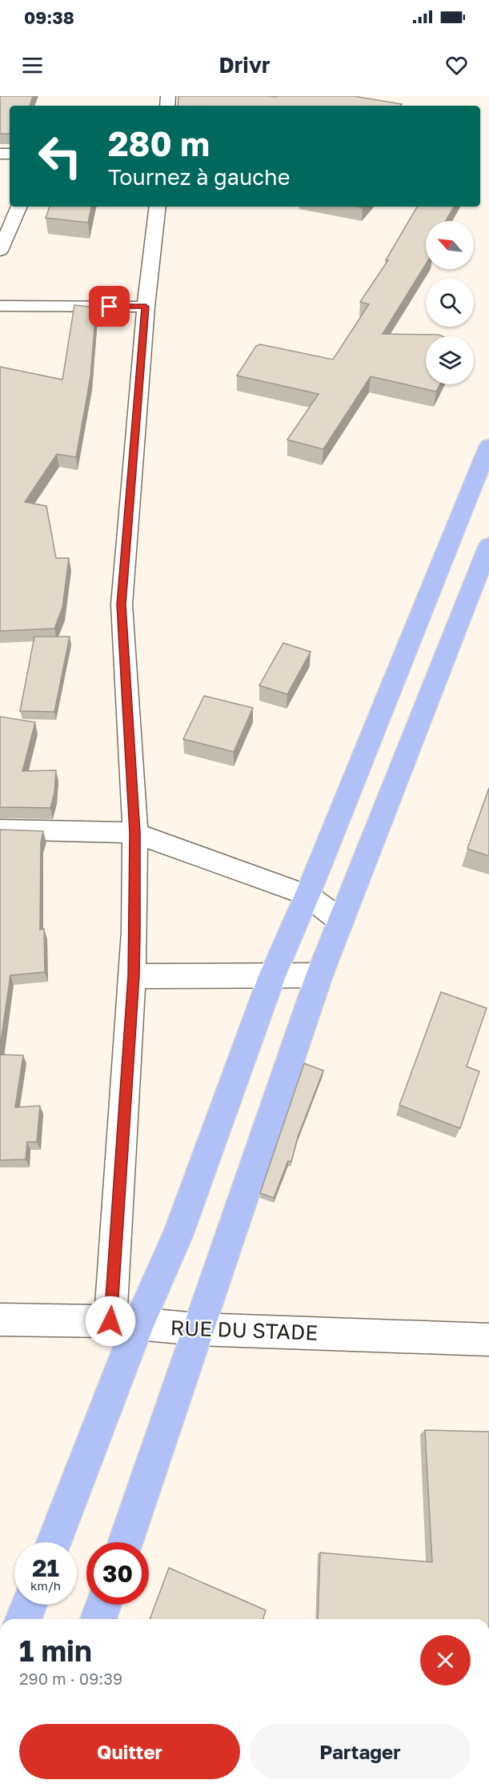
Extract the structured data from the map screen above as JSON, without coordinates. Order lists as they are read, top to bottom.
{
  "streets": {
    "street": ["RUE DU STADE"]
  },
  "north": "top left",
  "page": {
    "status": "09:38",
    "header": "Drivr",
    "turn": ["280 m", "Tournez à gauche"],
    "speed": "21 km/h",
    "limit": "30",
    "heading": ["1 min", "290 m · 09:39"],
    "buttons": ["Quitter", "Partager"]
  }
}
